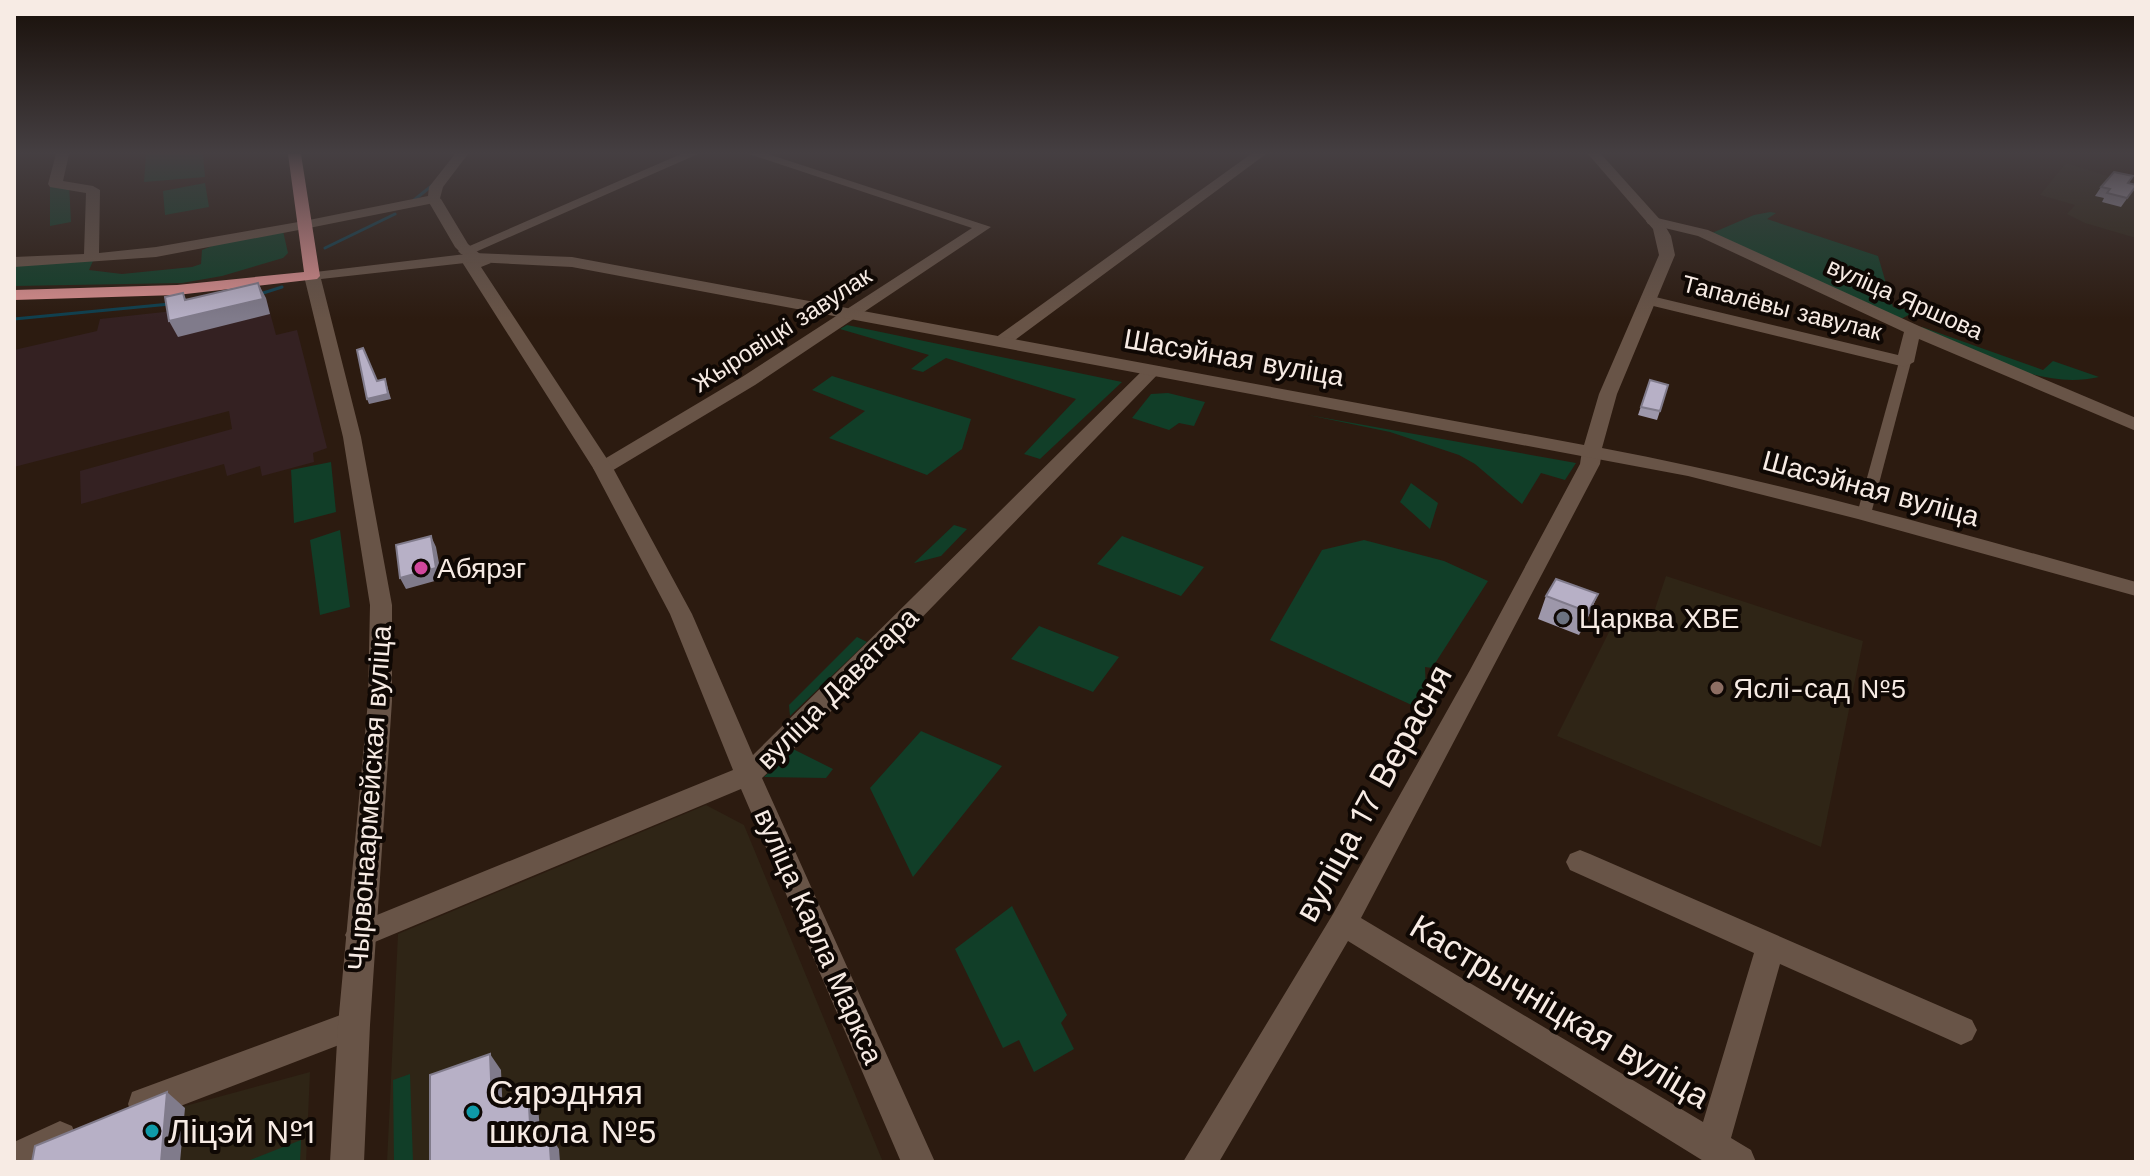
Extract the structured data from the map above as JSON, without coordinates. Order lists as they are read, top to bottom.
{
  "streets": {
    "highway": ["Чырвонаармейская вуліца"],
    "street": [
      "вуліца Яршова",
      "Тапалёвы завулак",
      "Жыровіцкі завулак",
      "Шасэйная вуліца",
      "вуліца Даватара",
      "вуліца 17 Верасня",
      "вуліца Карла Маркса",
      "Кастрычніцкая вуліца"
    ]
  },
  "crossings": [
    ["вуліца Яршова", "вуліца 17 Верасня"],
    ["Тапалёвы завулак", "вуліца 17 Верасня"],
    ["Жыровіцкі завулак", "Шасэйная вуліца"],
    ["Жыровіцкі завулак", "вуліца Карла Маркса"],
    ["Шасэйная вуліца", "вуліца Даватара"],
    ["Шасэйная вуліца", "вуліца 17 Верасня"],
    ["Шасэйная вуліца", "Чырвонаармейская вуліца"],
    ["Шасэйная вуліца", "вуліца Карла Маркса"],
    ["вуліца Даватара", "Чырвонаармейская вуліца"],
    ["вуліца Даватара", "вуліца Карла Маркса"],
    ["вуліца 17 Верасня", "Кастрычніцкая вуліца"]
  ],
  "places": [
    "Абярэг",
    "Царква ХВЕ",
    "Яслі-сад №5",
    "Сярэдняя школа №5",
    "Ліцэй №1"
  ]
}
